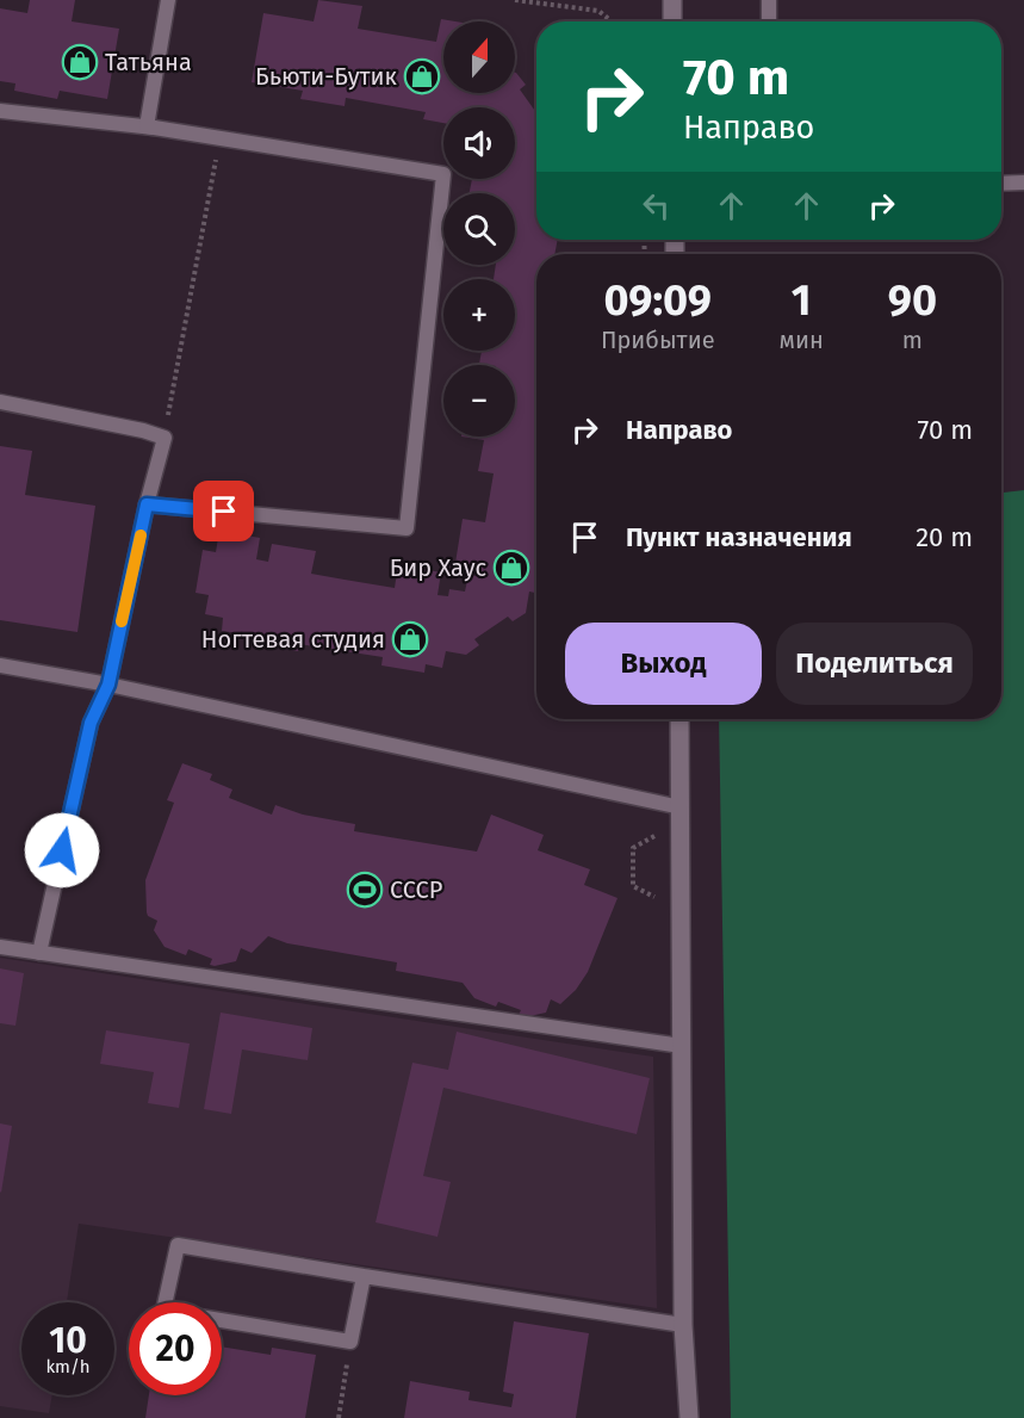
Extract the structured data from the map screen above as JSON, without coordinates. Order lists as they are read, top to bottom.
{
  "places": {
    "shop": [
      "Татьяна",
      "Бьюти-Бутик",
      "Бир Хаус",
      "Ногтевая студия"
    ],
    "sports": ["СССР"]
  },
  "north": "top",
  "page": {
    "map_buttons": ["+", "−"],
    "turn": ["70 m", "Направо"],
    "eta": [
      "09:09",
      "Прибытие",
      "1",
      "мин",
      "90",
      "m"
    ],
    "list": [
      {
        "name": "Направо",
        "value": "70 m"
      },
      {
        "name": "Пункт назначения",
        "value": "20 m"
      }
    ],
    "buttons": ["Выход", "Поделиться"],
    "speed": "10 km/h",
    "limit": "20"
  }
}
